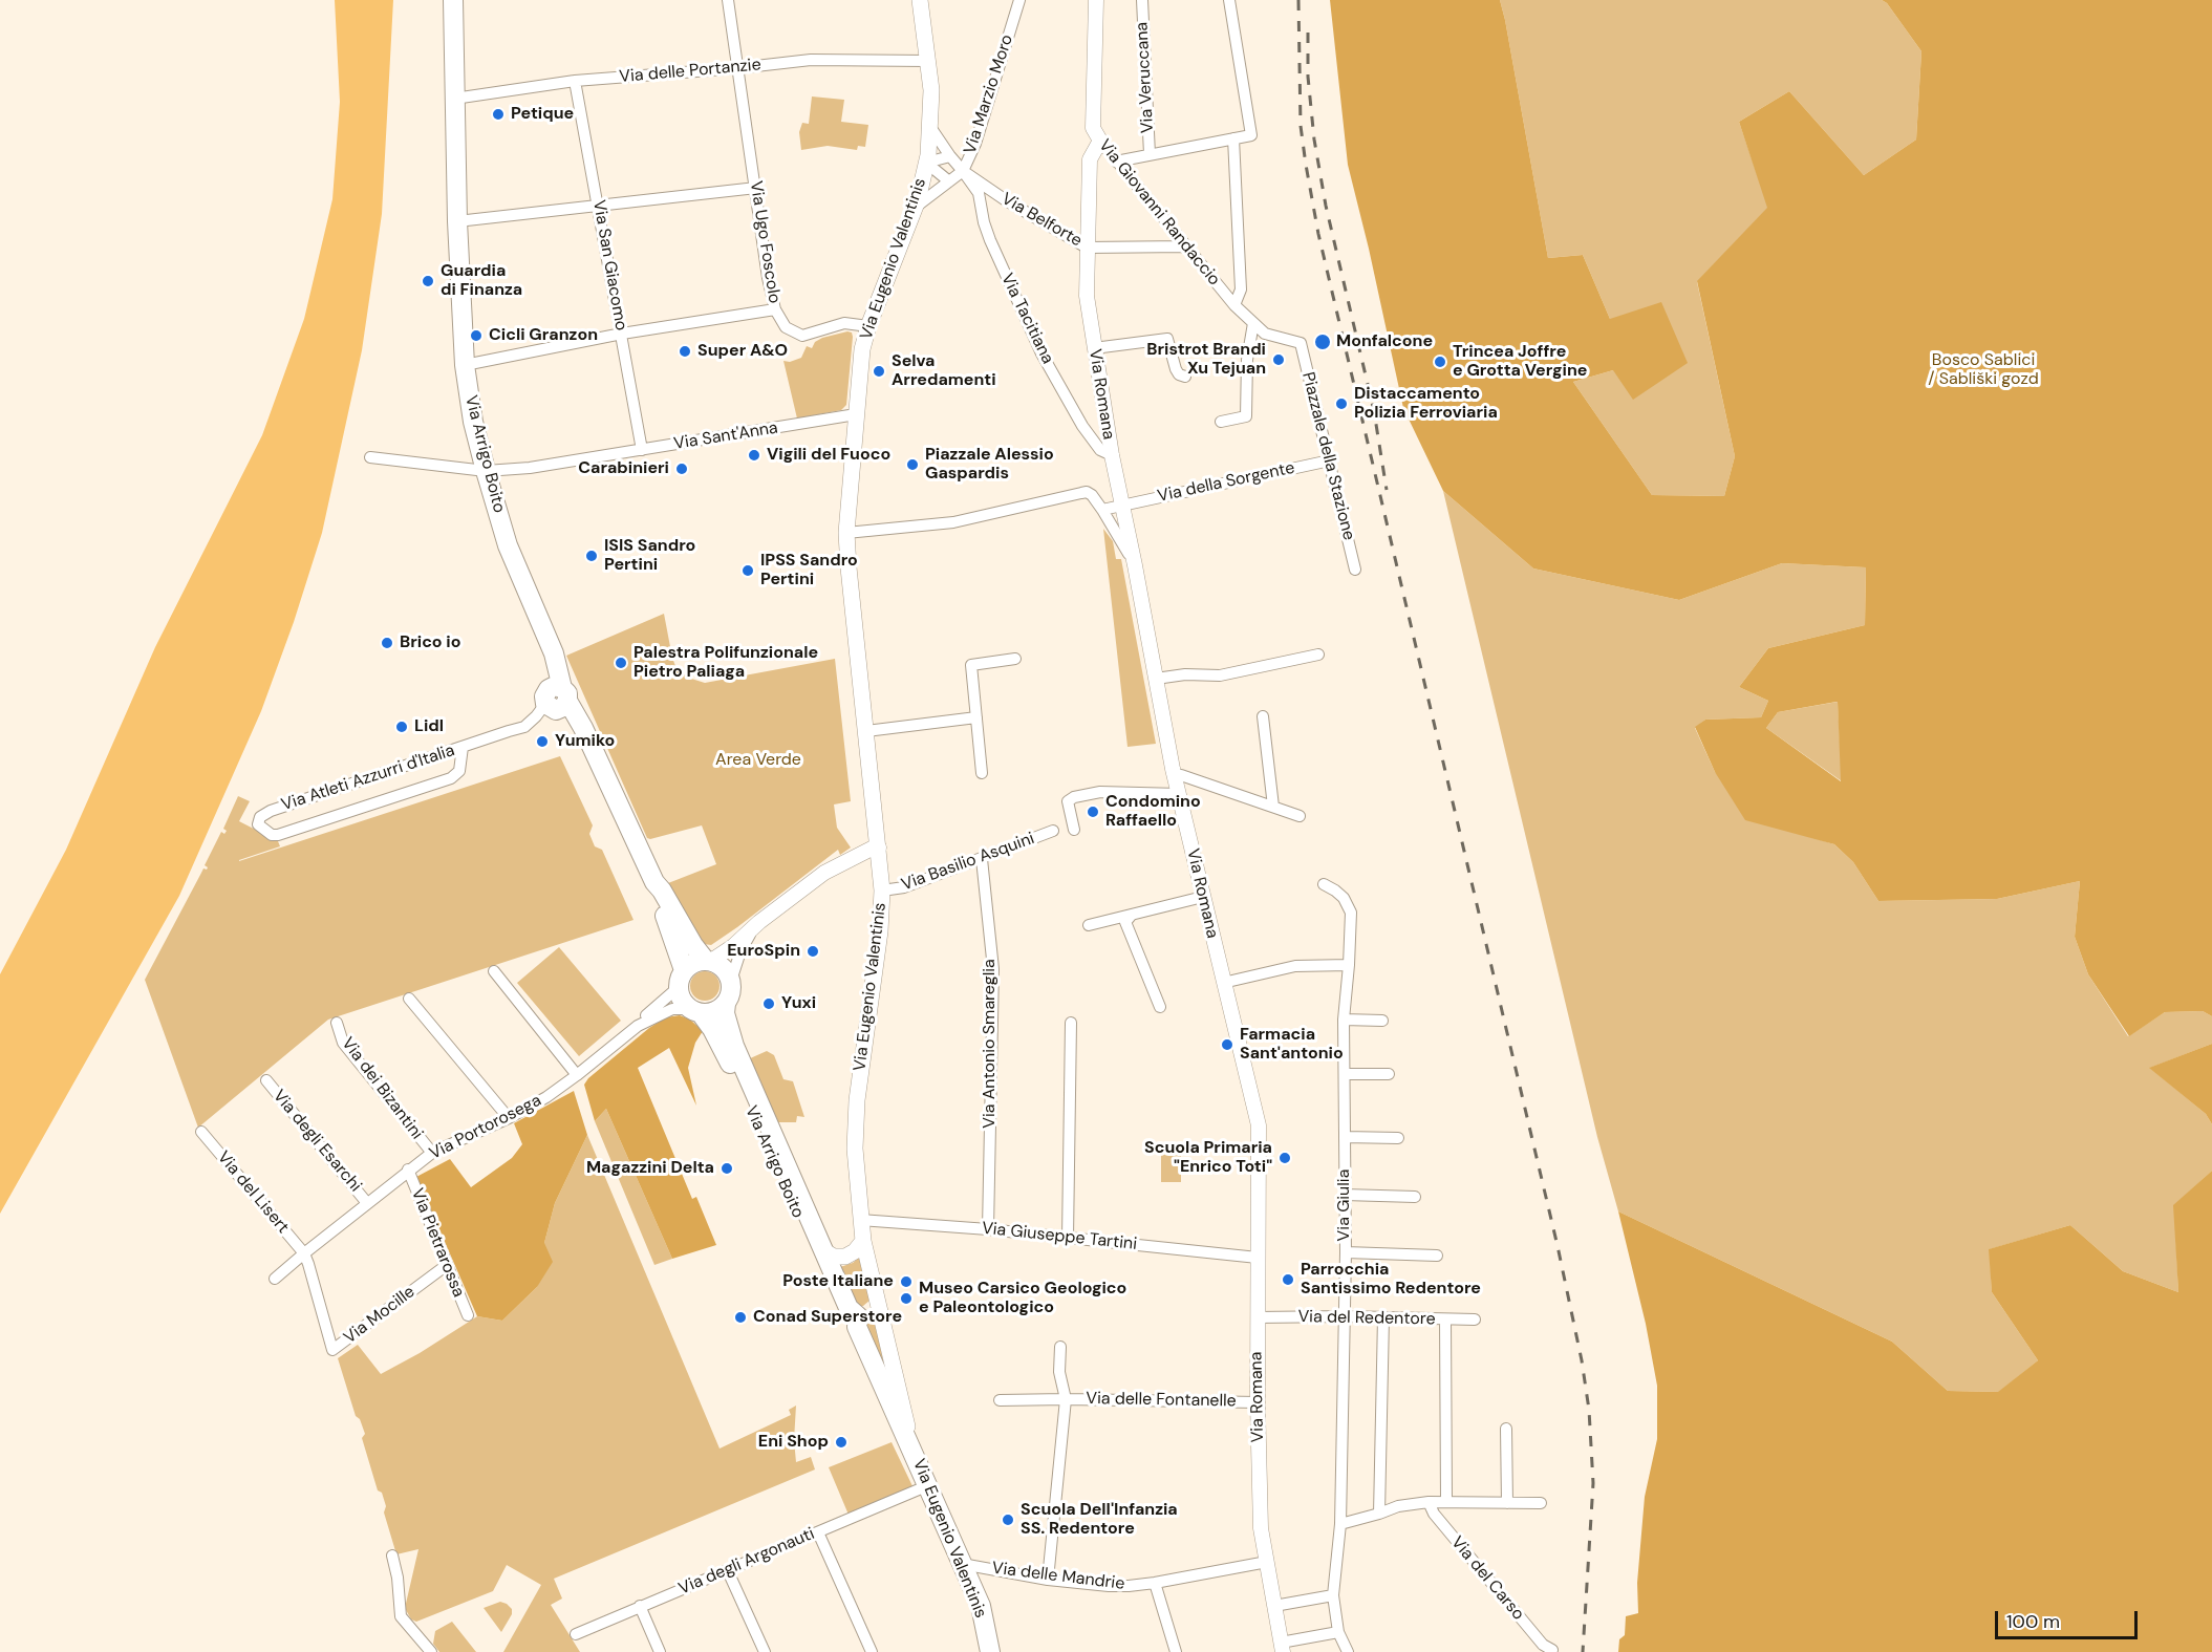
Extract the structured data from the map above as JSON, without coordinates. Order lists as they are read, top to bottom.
{
  "streets": {
    "main road": ["Via Eugenio Valentinis", "Via Arrigo Boito"],
    "street": [
      "Via delle Portanzie",
      "Via Veruccana",
      "Via Marzio Moro",
      "Via Giovanni Randaccio",
      "Via Belforte",
      "Via Ugo Foscolo",
      "Via San Giacomo",
      "Via Tacitiana",
      "Via Romana",
      "Via Sant'Anna",
      "Piazzale della Stazione",
      "Via della Sorgente",
      "Via Atleti Azzurri d'Italia",
      "Via Basilio Asquini",
      "Via Antonio Smareglia",
      "Via dei Bizantini",
      "Via Portorosega",
      "Via degli Esarchi",
      "Via del Lisert",
      "Via Giulia",
      "Via Giuseppe Tartini",
      "Via Pietrarossa",
      "Via Mocille",
      "Via del Redentore",
      "Via delle Fontanelle",
      "Via degli Argonauti",
      "Via delle Mandrie",
      "Via del Carso"
    ]
  },
  "crossings": [
    ["Via delle Portanzie", "Via Ugo Foscolo"],
    ["Via delle Portanzie", "Via Eugenio Valentinis"],
    ["Via delle Portanzie", "Via San Giacomo"],
    ["Via delle Portanzie", "Via Arrigo Boito"],
    ["Via Marzio Moro", "Via Belforte"],
    ["Via Marzio Moro", "Via Eugenio Valentinis"],
    ["Via Marzio Moro", "Via Tacitiana"],
    ["Via Giovanni Randaccio", "Via Belforte"],
    ["Via Giovanni Randaccio", "Via Romana"],
    ["Via Giovanni Randaccio", "Piazzale della Stazione"],
    ["Via Belforte", "Via Eugenio Valentinis"],
    ["Via Belforte", "Via Tacitiana"],
    ["Via Belforte", "Via Romana"],
    ["Via Ugo Foscolo", "Via Eugenio Valentinis"],
    ["Via Eugenio Valentinis", "Via Sant'Anna"],
    ["Via Eugenio Valentinis", "Via Arrigo Boito"],
    ["Via Eugenio Valentinis", "Via Basilio Asquini"],
    ["Via Eugenio Valentinis", "Via Giuseppe Tartini"],
    ["Via Eugenio Valentinis", "Via degli Argonauti"],
    ["Via Eugenio Valentinis", "Via delle Mandrie"],
    ["Via San Giacomo", "Via Sant'Anna"],
    ["Via Tacitiana", "Via Romana"],
    ["Via Romana", "Via della Sorgente"],
    ["Via Romana", "Via Giuseppe Tartini"],
    ["Via Romana", "Via del Redentore"],
    ["Via Romana", "Via delle Fontanelle"],
    ["Via Romana", "Via delle Mandrie"],
    ["Via Sant'Anna", "Via Arrigo Boito"],
    ["Via Arrigo Boito", "Via Atleti Azzurri d'Italia"],
    ["Via Arrigo Boito", "Via Portorosega"],
    ["Piazzale della Stazione", "Via della Sorgente"],
    ["Via Basilio Asquini", "Via Antonio Smareglia"],
    ["Via Antonio Smareglia", "Via Giuseppe Tartini"],
    ["Via dei Bizantini", "Via Portorosega"],
    ["Via Portorosega", "Via degli Esarchi"],
    ["Via Portorosega", "Via del Lisert"],
    ["Via Portorosega", "Via Pietrarossa"],
    ["Via Portorosega", "Via Mocille"],
    ["Via del Lisert", "Via Mocille"],
    ["Via Giulia", "Via del Redentore"],
    ["Via Pietrarossa", "Via Mocille"],
    ["Via delle Fontanelle", "Via delle Mandrie"]
  ],
  "parks": ["Bosco Sablici / Sabliški gozd", "Area Verde"],
  "places": [
    "Petique",
    "Guardia di Finanza",
    "Cicli Granzon",
    "Monfalcone",
    "Super A&O",
    "Bristrot Brandi Xu Tejuan",
    "Trincea Joffre e Grotta Vergine",
    "Selva Arredamenti",
    "Distaccamento Polizia Ferroviaria",
    "Vigili del Fuoco",
    "Piazzale Alessio Gaspardis",
    "Carabinieri",
    "ISIS Sandro Pertini",
    "IPSS Sandro Pertini",
    "Brico io",
    "Palestra Polifunzionale Pietro Paliaga",
    "Lidl",
    "Yumiko",
    "Condomino Raffaello",
    "EuroSpin",
    "Yuxi",
    "Farmacia Sant'antonio",
    "Scuola Primaria \"Enrico Toti\"",
    "Magazzini Delta",
    "Parrocchia Santissimo Redentore",
    "Poste Italiane",
    "Museo Carsico Geologico e Paleontologico",
    "Conad Superstore",
    "Eni Shop",
    "Scuola Dell'Infanzia SS. Redentore"
  ],
  "scale_bar": "100 m"
}
